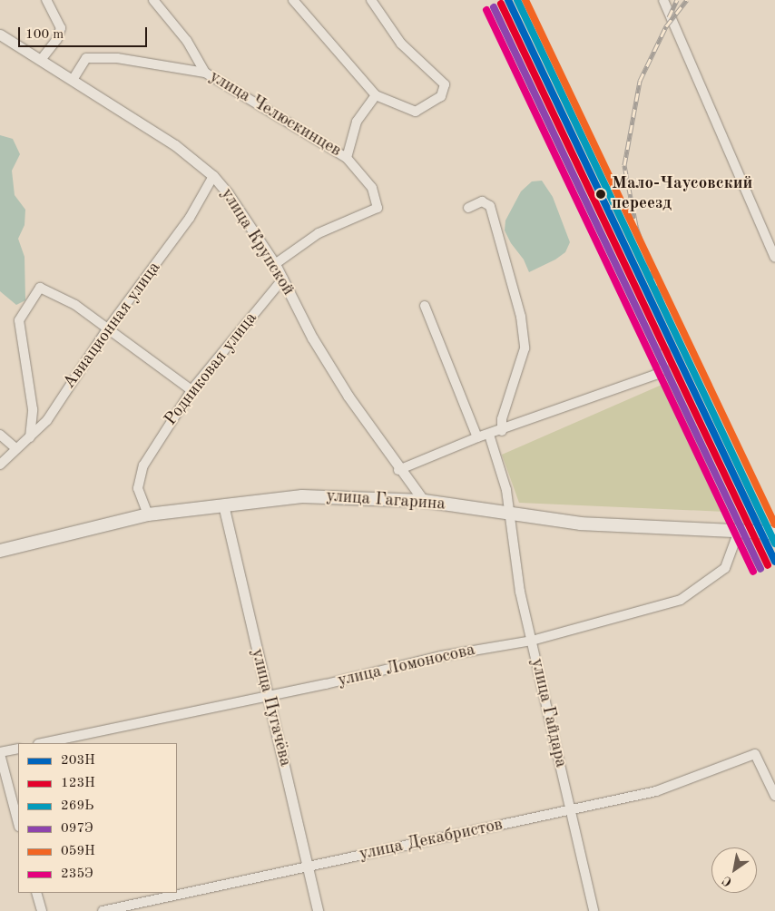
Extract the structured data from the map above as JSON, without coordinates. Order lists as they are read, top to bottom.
{
  "streets": {
    "main road": ["улица Гагарина"],
    "street": [
      "улица Челюскинцев",
      "улица Крупской",
      "Авиационная улица",
      "Родниковая улица",
      "улица Ломоносова",
      "улица Пугачёва",
      "улица Гайдара",
      "улица Декабристов"
    ]
  },
  "crossings": [
    ["улица Челюскинцев", "улица Крупской"],
    ["улица Крупской", "Авиационная улица"],
    ["улица Крупской", "Родниковая улица"],
    ["улица Крупской", "улица Гагарина"],
    ["Родниковая улица", "улица Гагарина"],
    ["улица Гагарина", "улица Ломоносова"],
    ["улица Гагарина", "улица Пугачёва"],
    ["улица Гагарина", "улица Гайдара"],
    ["улица Ломоносова", "улица Пугачёва"],
    ["улица Ломоносова", "улица Гайдара"],
    ["улица Пугачёва", "улица Декабристов"],
    ["улица Гайдара", "улица Декабристов"]
  ],
  "places": ["Мало-Чаусовский переезд"],
  "lines": [
    "transit line 203Н",
    "transit line 269Ь",
    "transit line 059Н",
    "transit line 123Н",
    "transit line 097Э",
    "transit line 235Э"
  ],
  "legend": [
    "203Н",
    "123Н",
    "269Ь",
    "097Э",
    "059Н",
    "235Э"
  ],
  "scale_bar": "100 m",
  "north": "bottom left"
}
